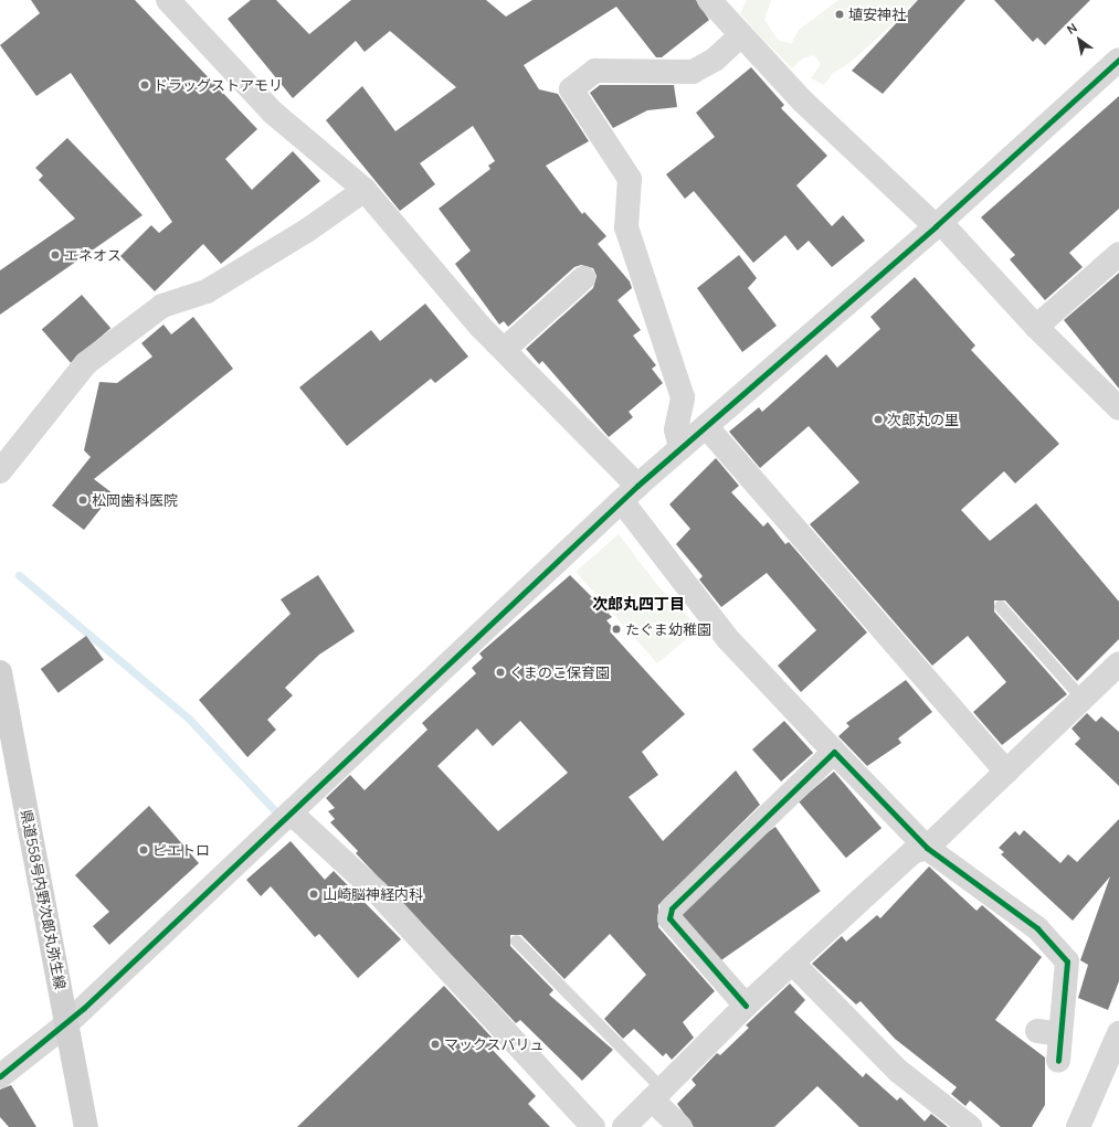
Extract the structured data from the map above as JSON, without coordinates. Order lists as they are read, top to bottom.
{
  "streets": {
    "main road": ["県道558号内野次郎丸弥生線"]
  },
  "districts": ["次郎丸四丁目"],
  "places": [
    "埴安神社",
    "ドラッグストアモリ",
    "エネオス",
    "次郎丸の里",
    "松岡歯科医院",
    "たぐま幼稚園",
    "くまのこ保育園",
    "ピエトロ",
    "山崎脳神経内科",
    "マックスバリュ"
  ],
  "north": "top left"
}
